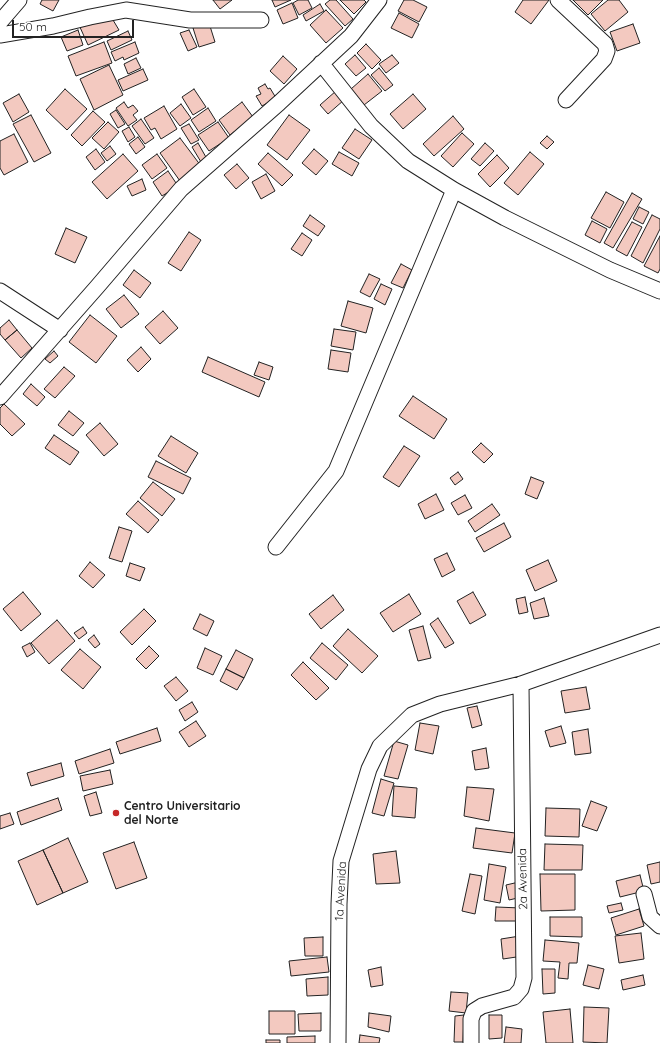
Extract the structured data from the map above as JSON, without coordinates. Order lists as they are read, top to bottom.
{
  "streets": {
    "street": ["2a Avenida", "1a Avenida"]
  },
  "crossings": [
    ["2a Avenida", "1a Avenida"]
  ],
  "places": ["Centro Universitario del Norte"],
  "scale_bar": "50 m"
}
